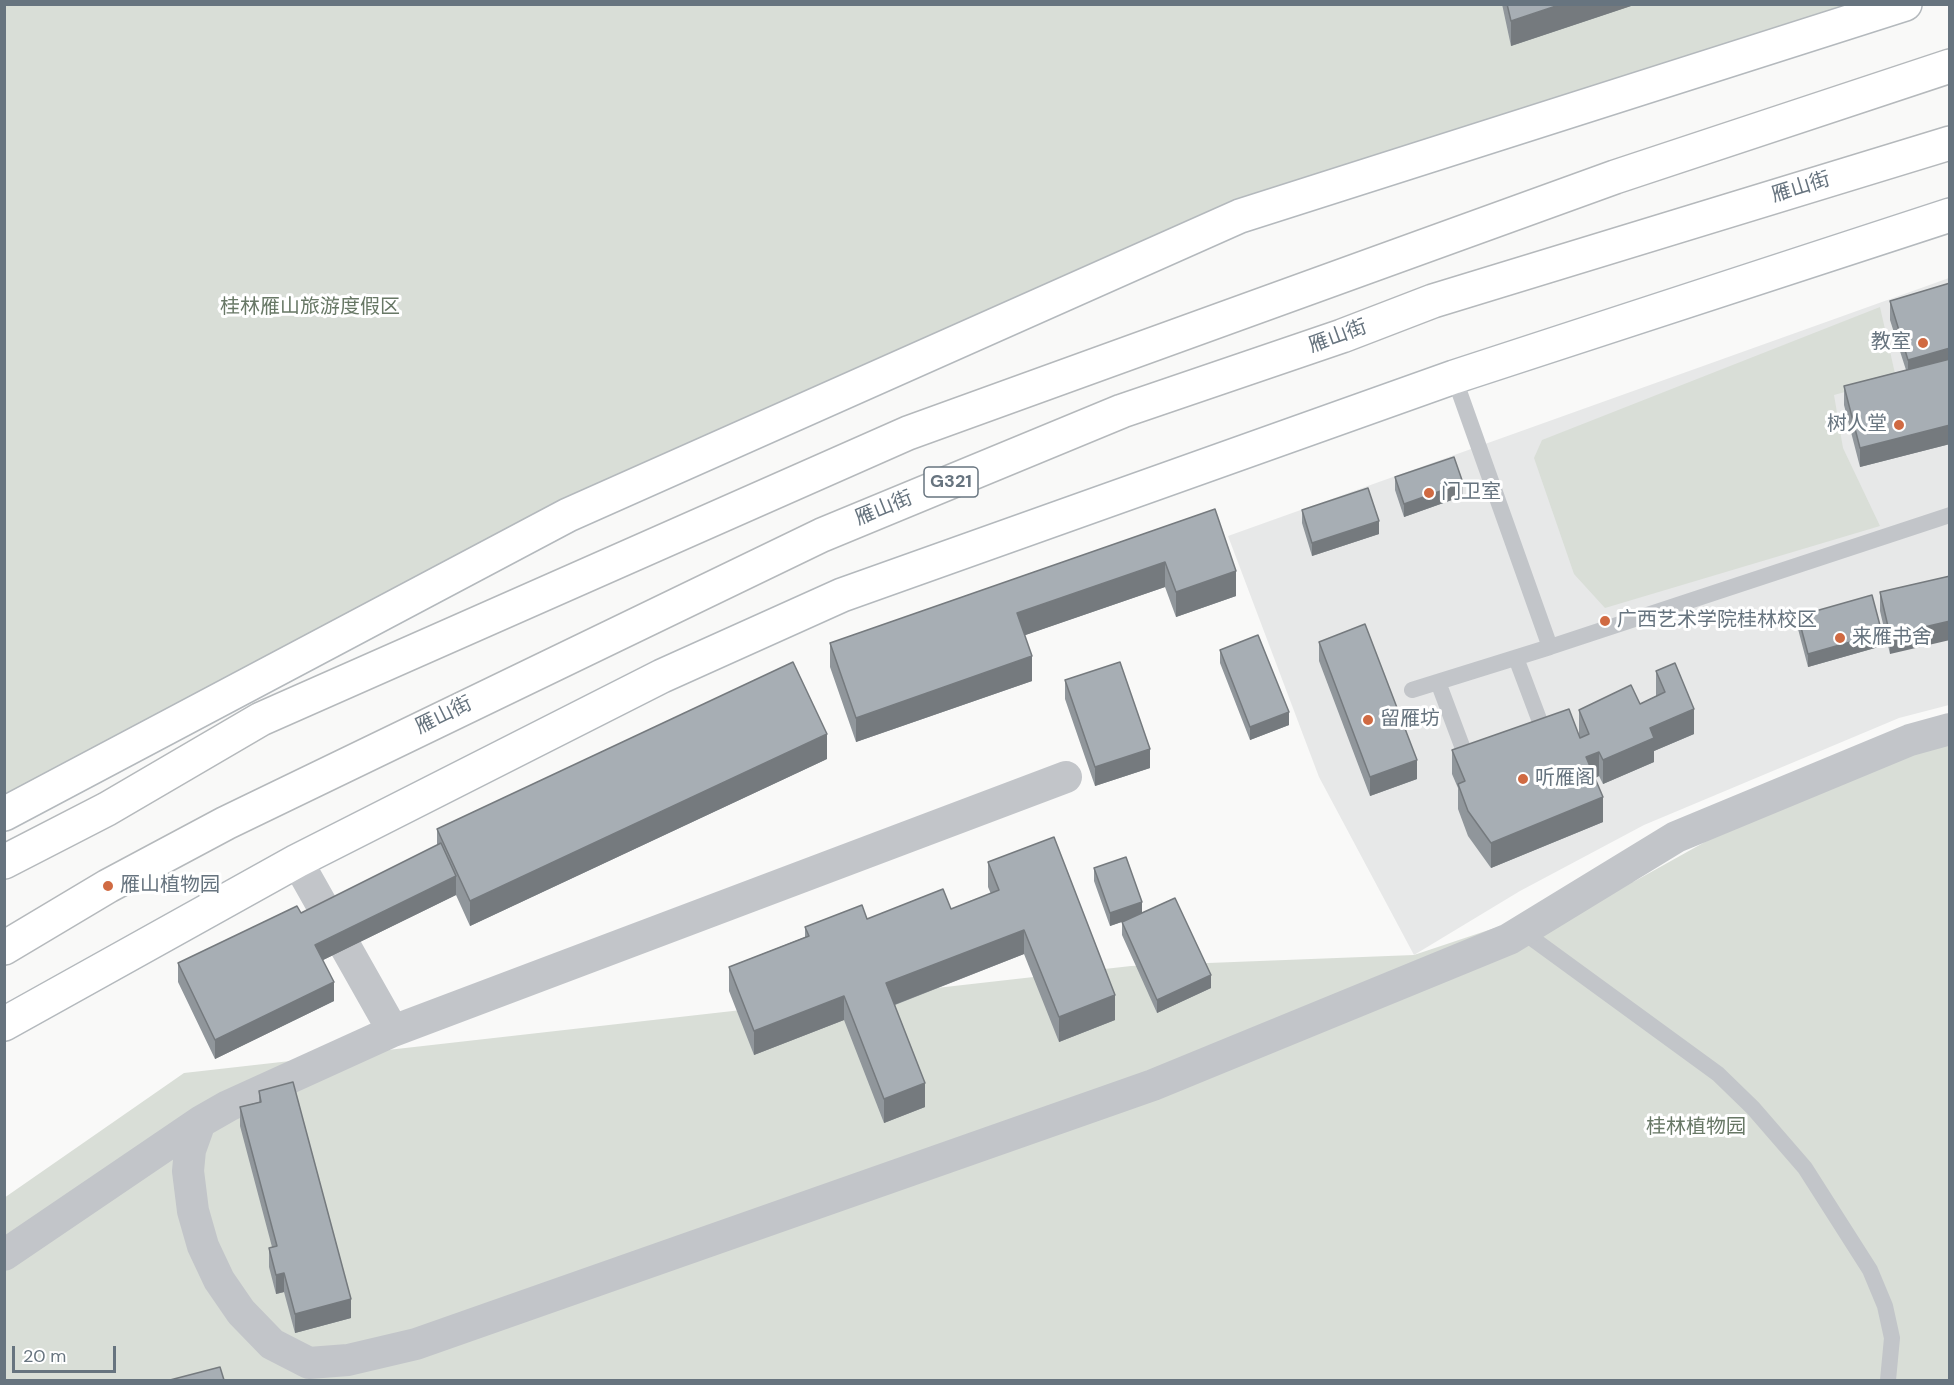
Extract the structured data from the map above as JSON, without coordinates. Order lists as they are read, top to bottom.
{
  "streets": {
    "main road": ["雁山街", "G321"]
  },
  "parks": ["桂林雁山旅游度假区", "桂林植物园"],
  "places": [
    "教室",
    "树人堂",
    "门卫室",
    "广西艺术学院桂林校区",
    "来雁书舍",
    "留雁坊",
    "听雁阁",
    "雁山植物园"
  ],
  "scale_bar": "20 m"
}
